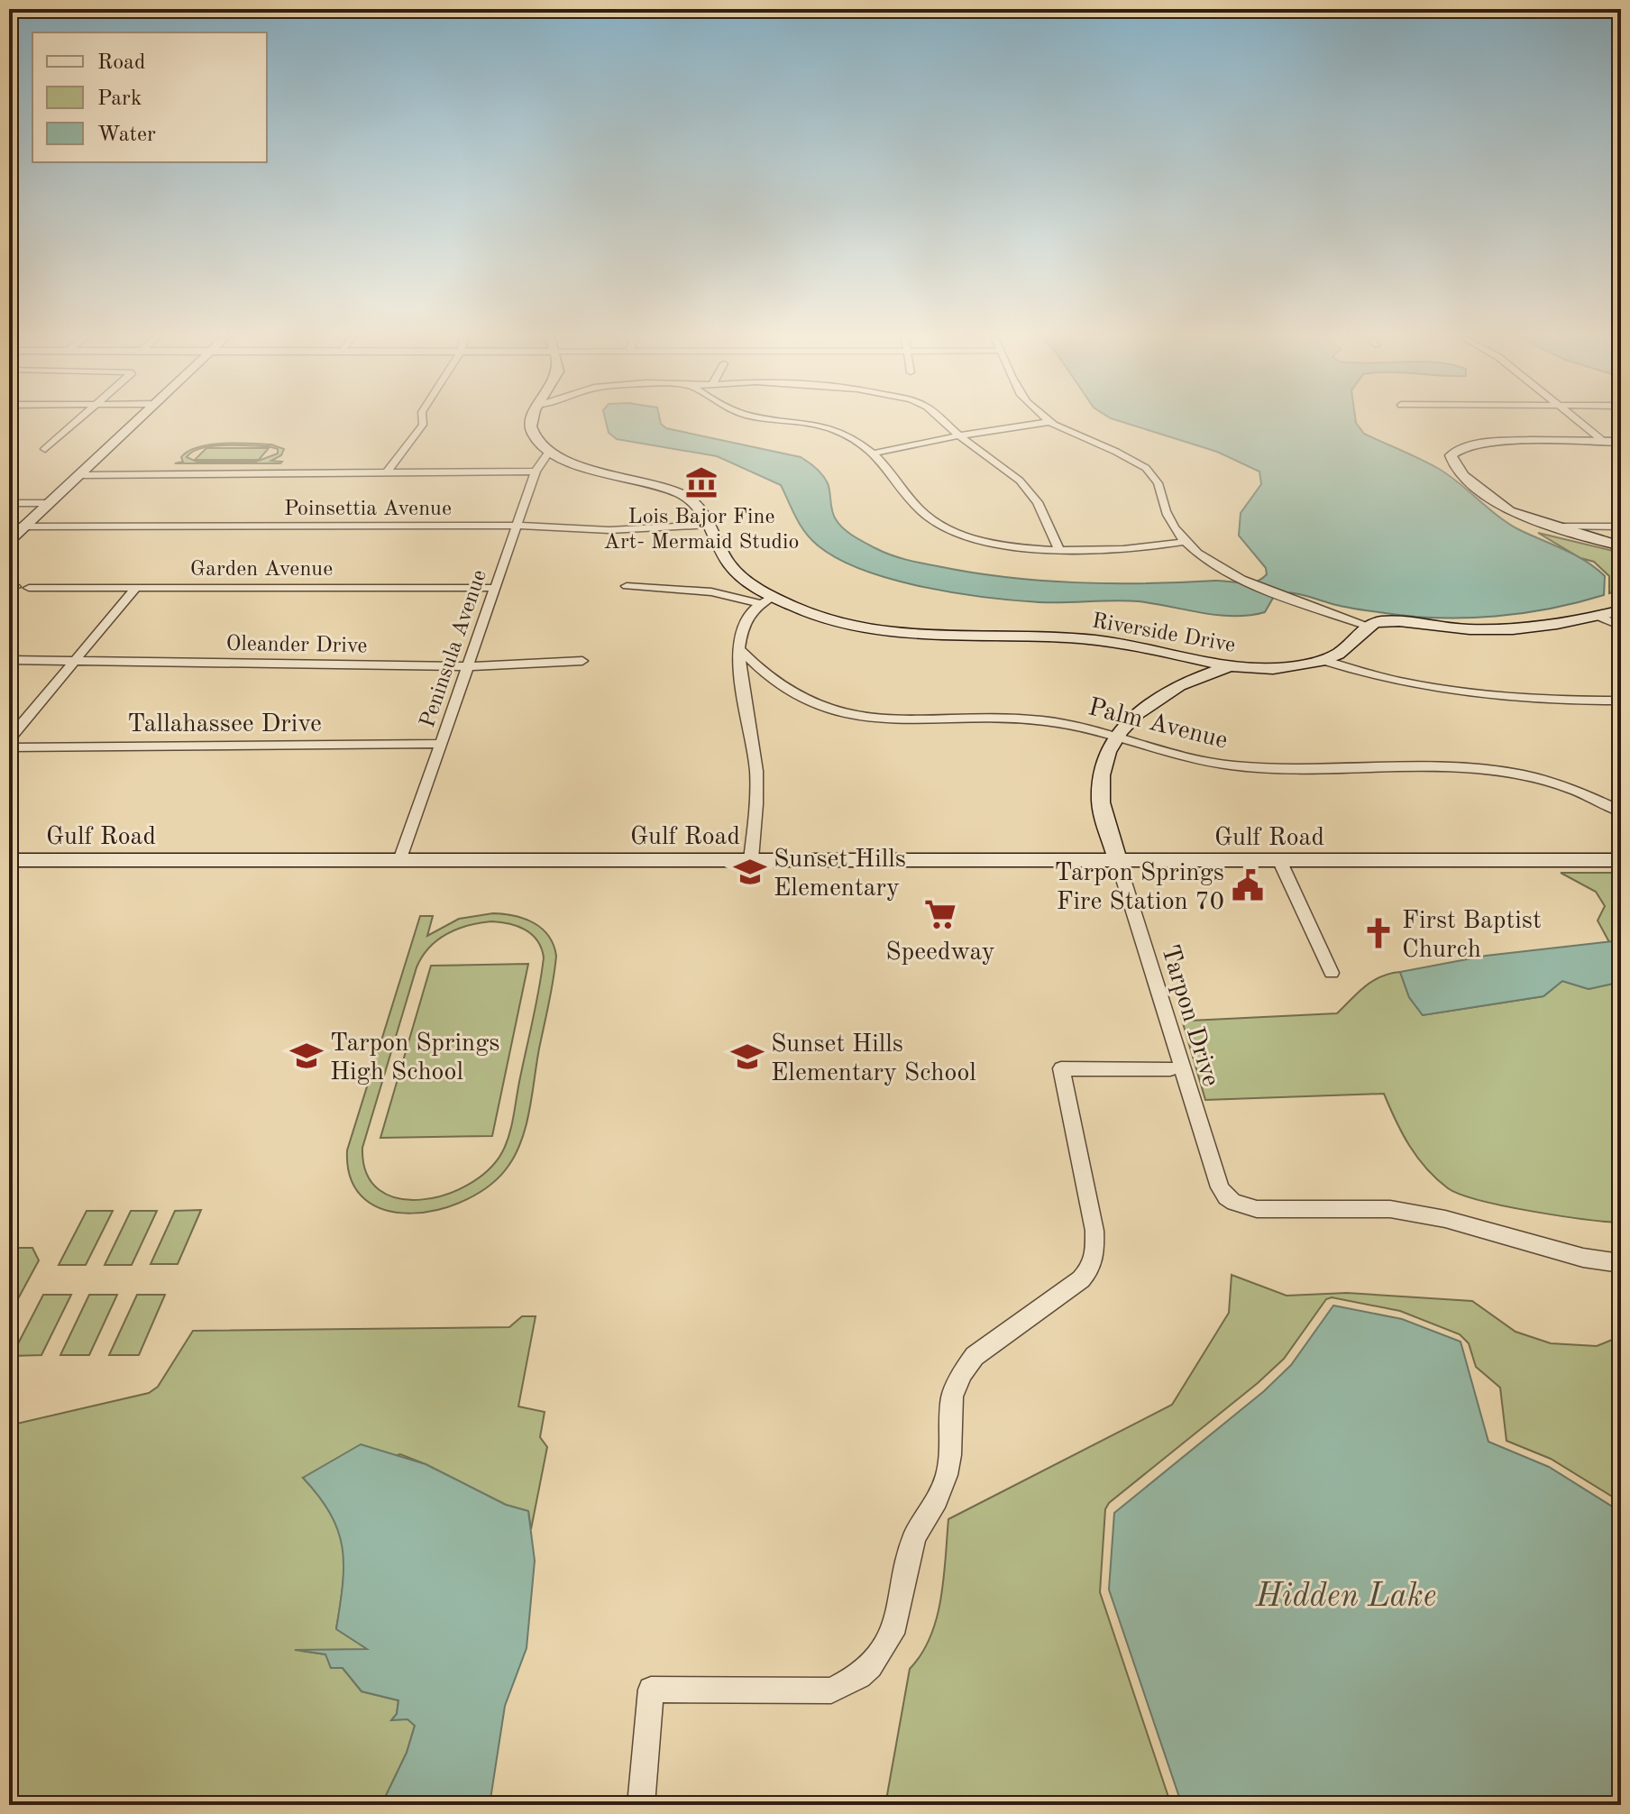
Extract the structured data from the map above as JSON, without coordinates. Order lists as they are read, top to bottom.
{
  "streets": {
    "street": [
      "Poinsettia Avenue",
      "Garden Avenue",
      "Riverside Drive",
      "Oleander Drive",
      "Peninsula Avenue",
      "Tallahassee Drive",
      "Palm Avenue",
      "Gulf Road",
      "Tarpon Drive"
    ]
  },
  "crossings": [
    ["Poinsettia Avenue", "Riverside Drive"],
    ["Poinsettia Avenue", "Peninsula Avenue"],
    ["Garden Avenue", "Peninsula Avenue"],
    ["Riverside Drive", "Peninsula Avenue"],
    ["Riverside Drive", "Tarpon Drive"],
    ["Oleander Drive", "Peninsula Avenue"],
    ["Peninsula Avenue", "Tallahassee Drive"],
    ["Peninsula Avenue", "Gulf Road"],
    ["Palm Avenue", "Tarpon Drive"],
    ["Gulf Road", "Tarpon Drive"]
  ],
  "water": ["Hidden Lake"],
  "places": {
    "museum": ["Lois Bajor Fine Art- Mermaid Studio"],
    "school or university": ["Sunset Hills Elementary", "Tarpon Springs High School", "Sunset Hills Elementary School"],
    "public building": ["Tarpon Springs Fire Station 70"],
    "supermarket": ["Speedway"],
    "church": ["First Baptist Church"]
  },
  "legend": ["Road", "Park", "Water"]
}
